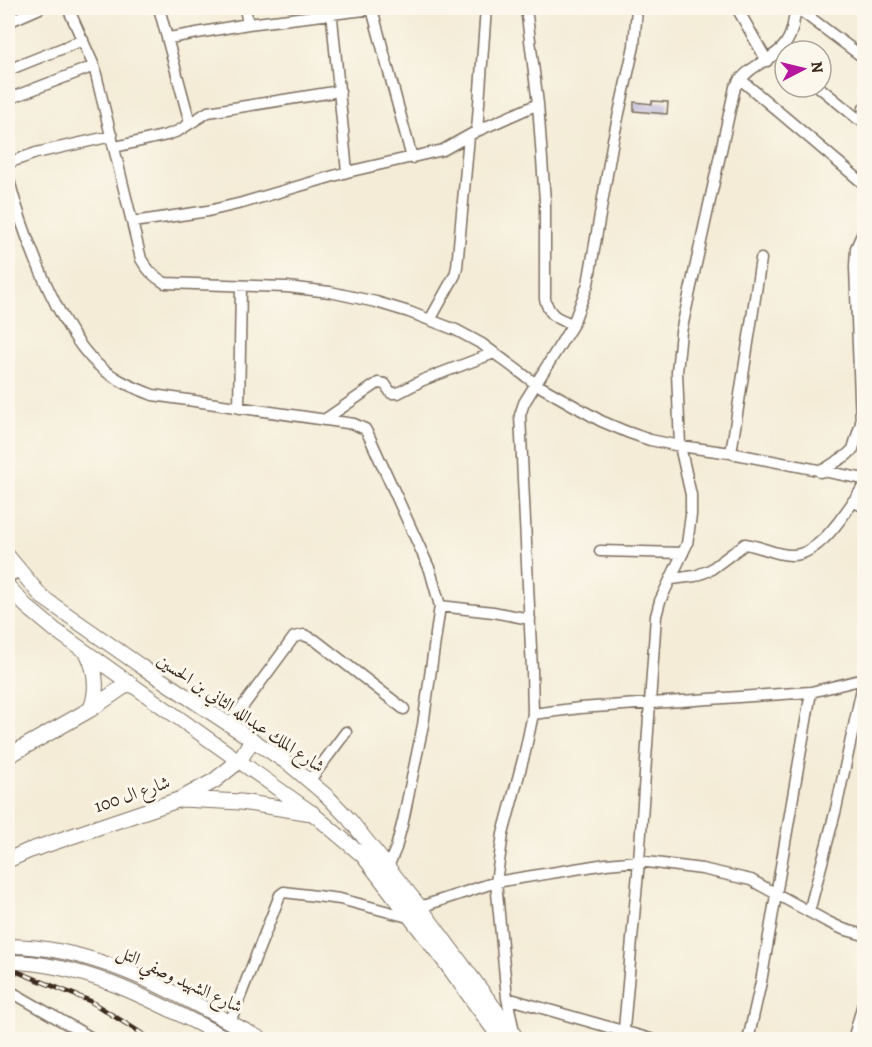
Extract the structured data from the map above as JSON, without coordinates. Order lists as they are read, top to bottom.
{
  "streets": {
    "highway": ["شارع ال 100"],
    "main road": ["شارع الملك عبدالله الثاني بن الحسين", "شارع الشهيد وصفي التل"]
  },
  "crossings": [
    ["شارع الملك عبدالله الثاني بن الحسين", "شارع ال 100"]
  ],
  "north": "right"
}
